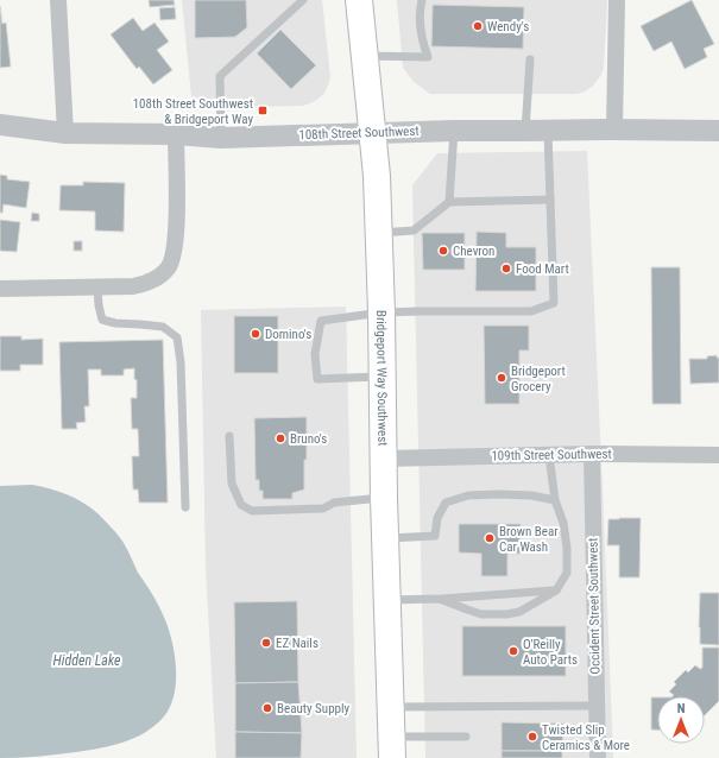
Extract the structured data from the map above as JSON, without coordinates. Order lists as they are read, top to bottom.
{
  "streets": {
    "main road": ["Bridgeport Way Southwest"],
    "street": ["108th Street Southwest", "109th Street Southwest", "Occident Street Southwest"]
  },
  "crossings": [
    ["108th Street Southwest", "Bridgeport Way Southwest"],
    ["Bridgeport Way Southwest", "109th Street Southwest"],
    ["109th Street Southwest", "Occident Street Southwest"]
  ],
  "water": ["Hidden Lake"],
  "places": {
    "other": [
      "Wendy's",
      "Chevron",
      "Food Mart",
      "Domino's",
      "Bridgeport Grocery",
      "Bruno's",
      "Brown Bear Car Wash",
      "EZ Nails",
      "O'Reilly Auto Parts",
      "Beauty Supply",
      "Twisted Slip Ceramics & More"
    ],
    "transit": ["108th Street Southwest & Bridgeport Way"]
  },
  "north": "top"
}
